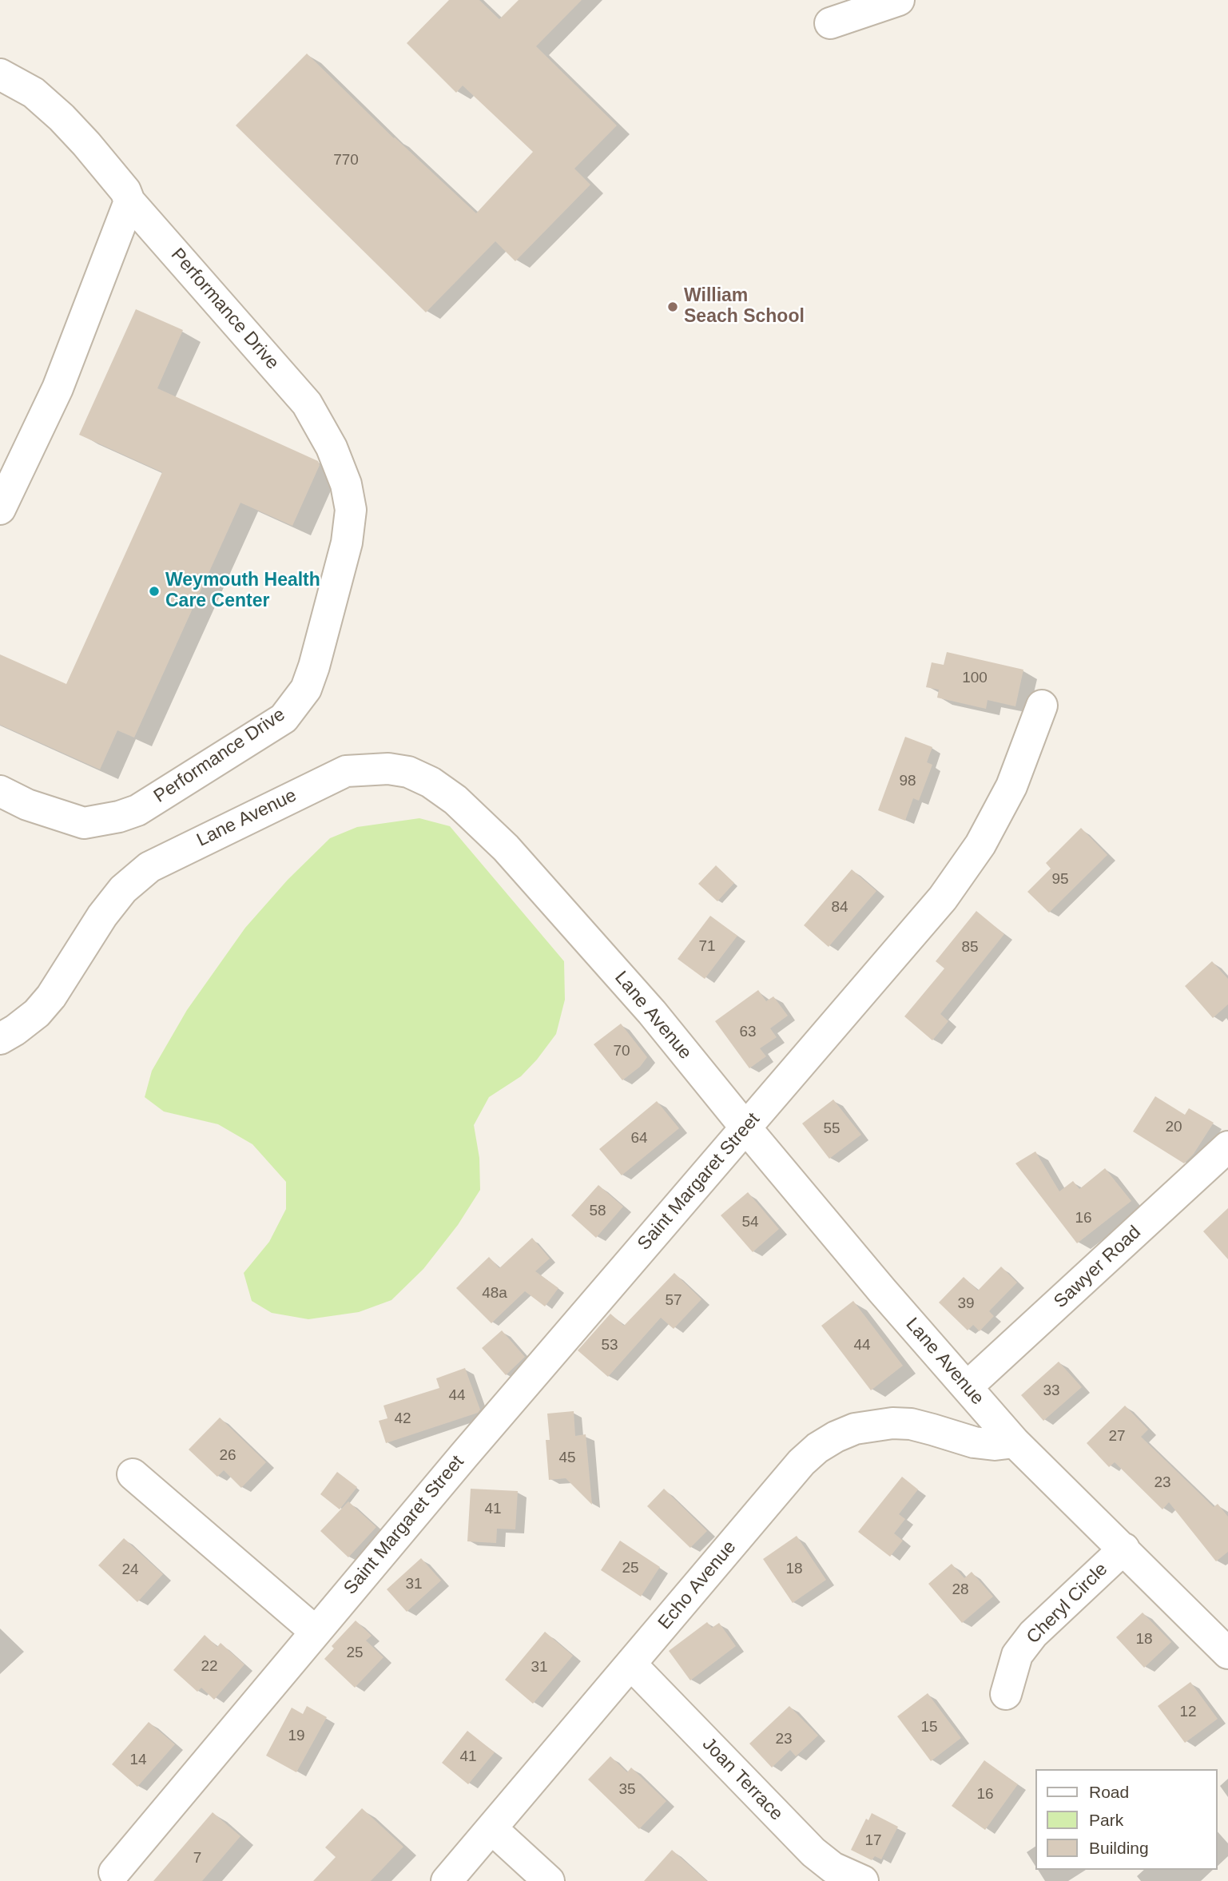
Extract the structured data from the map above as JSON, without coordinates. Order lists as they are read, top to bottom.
{
  "streets": {
    "street": [
      "Performance Drive",
      "Lane Avenue",
      "Saint Margaret Street",
      "Sawyer Road",
      "Echo Avenue",
      "Cheryl Circle",
      "Joan Terrace"
    ]
  },
  "crossings": [
    ["Lane Avenue", "Saint Margaret Street"],
    ["Lane Avenue", "Sawyer Road"],
    ["Lane Avenue", "Echo Avenue"],
    ["Lane Avenue", "Cheryl Circle"],
    ["Echo Avenue", "Joan Terrace"]
  ],
  "places": ["William Seach School", "Weymouth Health Care Center"],
  "house_numbers": [
    "770",
    "100",
    "98",
    "95",
    "84",
    "71",
    "85",
    "63",
    "70",
    "20",
    "55",
    "64",
    "58",
    "16",
    "54",
    "48a",
    "57",
    "39",
    "53",
    "44",
    "33",
    "44",
    "42",
    "27",
    "26",
    "45",
    "23",
    "41",
    "25",
    "18",
    "24",
    "31",
    "28",
    "18",
    "25",
    "22",
    "31",
    "12",
    "15",
    "19",
    "23",
    "41",
    "14",
    "35",
    "16",
    "17",
    "7"
  ],
  "legend": ["Road", "Park", "Building"]
}
